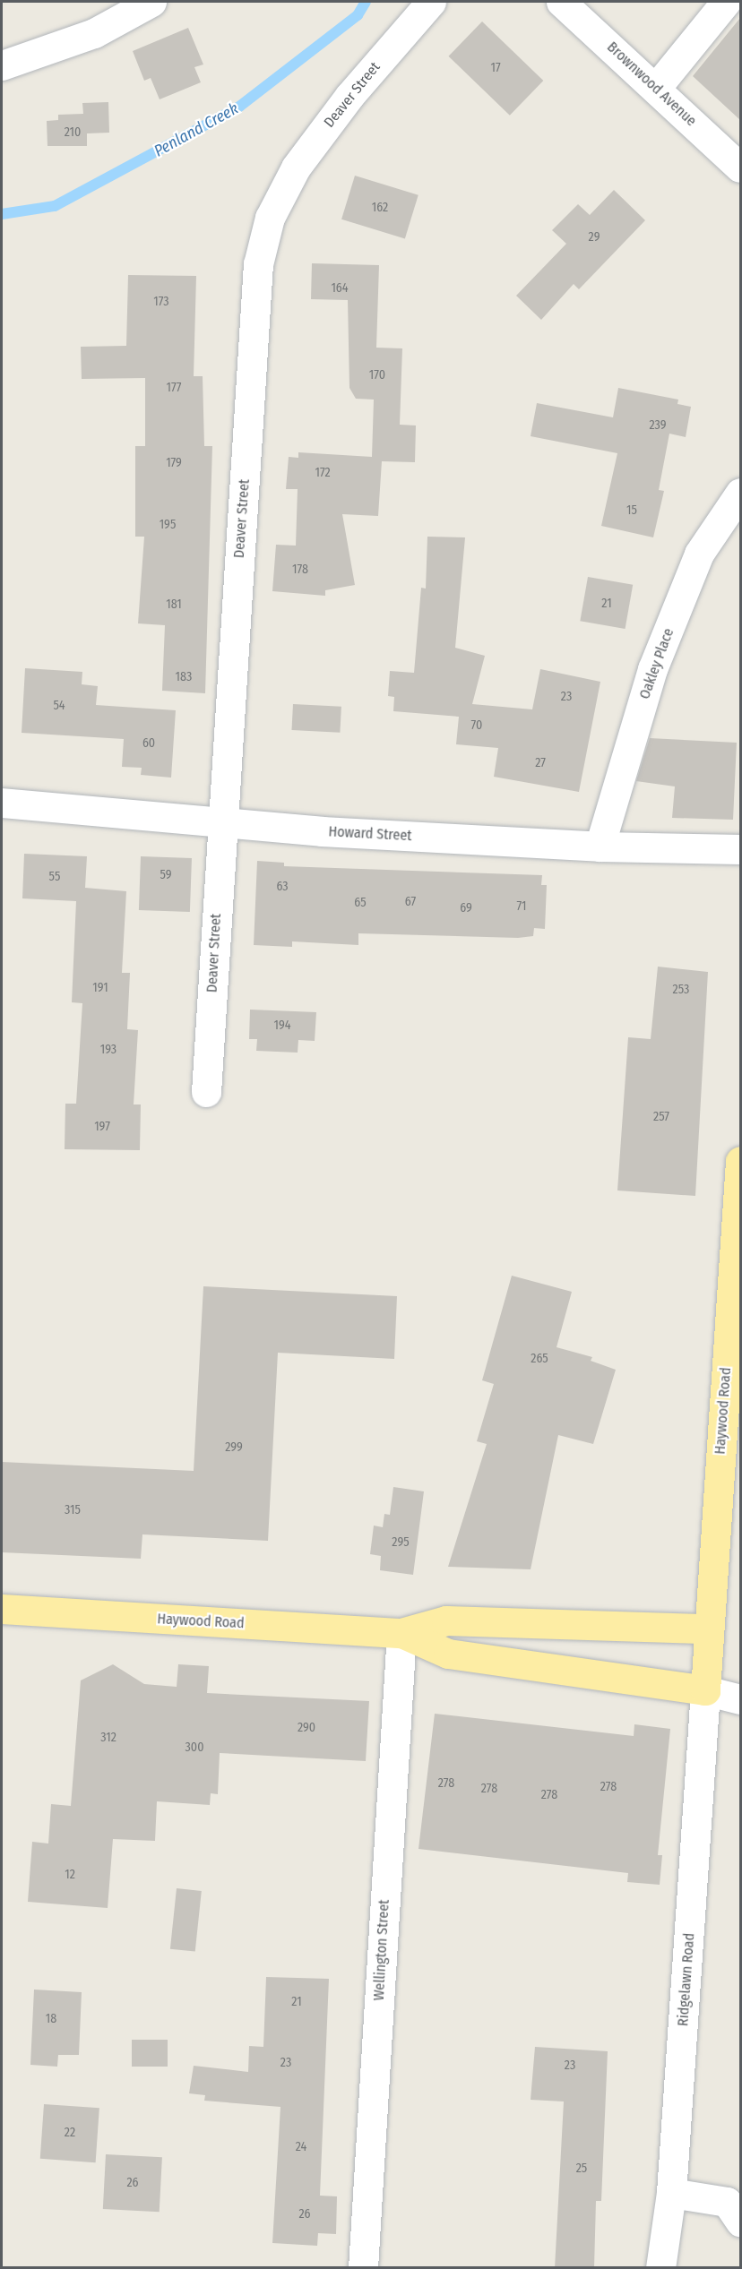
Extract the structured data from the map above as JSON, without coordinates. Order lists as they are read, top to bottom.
{
  "streets": {
    "main road": ["Haywood Road"],
    "street": [
      "Brownwood Avenue",
      "Deaver Street",
      "Oakley Place",
      "Howard Street",
      "Wellington Street",
      "Ridgelawn Road"
    ]
  },
  "crossings": [
    ["Deaver Street", "Howard Street"],
    ["Oakley Place", "Howard Street"],
    ["Haywood Road", "Wellington Street"],
    ["Haywood Road", "Ridgelawn Road"]
  ],
  "water": ["Penland Creek"],
  "house_numbers": [
    "17",
    "210",
    "162",
    "29",
    "164",
    "173",
    "170",
    "177",
    "239",
    "179",
    "172",
    "15",
    "195",
    "178",
    "21",
    "181",
    "183",
    "23",
    "54",
    "70",
    "60",
    "27",
    "59",
    "55",
    "63",
    "67",
    "65",
    "71",
    "69",
    "191",
    "253",
    "194",
    "193",
    "257",
    "197",
    "265",
    "299",
    "315",
    "295",
    "290",
    "312",
    "300",
    "278",
    "278",
    "278",
    "278",
    "12",
    "21",
    "18",
    "23",
    "23",
    "22",
    "24",
    "25",
    "26",
    "26"
  ]
}
